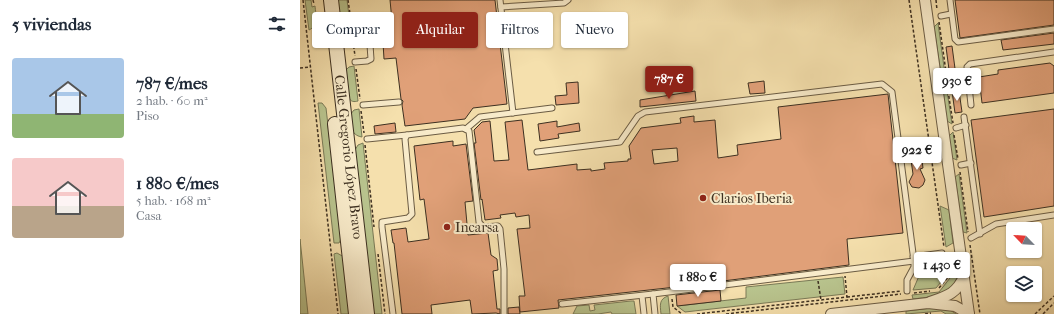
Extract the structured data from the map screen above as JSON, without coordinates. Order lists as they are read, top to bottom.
{
  "streets": {
    "main road": ["Calle Gregorio López Bravo"]
  },
  "places": ["Clarios Iberia", "Incarsa"],
  "north": "top left",
  "page": {
    "heading": "5 viviendas",
    "chip": [
      "Comprar",
      "Alquilar",
      "Filtros",
      "Nuevo"
    ],
    "list": [
      {
        "name": "787 €/mes",
        "note": "2 hab. · 60 m² · Piso"
      },
      {
        "name": "1 880 €/mes",
        "note": "5 hab. · 168 m² · Casa"
      }
    ],
    "price": [
      "787 €",
      "930 €",
      "922 €",
      "1 430 €",
      "1 880 €"
    ]
  }
}
